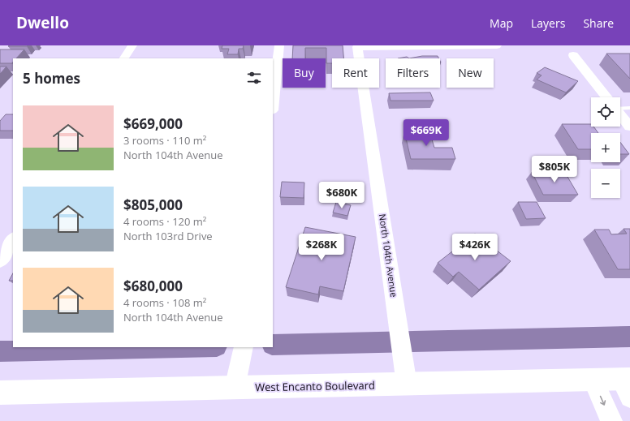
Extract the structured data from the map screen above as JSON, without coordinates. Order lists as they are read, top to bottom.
{
  "streets": {
    "street": ["North 104th Avenue", "West Encanto Boulevard"]
  },
  "crossings": [
    ["North 104th Avenue", "West Encanto Boulevard"]
  ],
  "page": {
    "header": "Dwello",
    "nav": ["Map", "Layers", "Share"],
    "chip": [
      "Buy",
      "Rent",
      "Filters",
      "New"
    ],
    "heading": "5 homes",
    "map_buttons": ["+", "−"],
    "list": [
      {
        "name": "$669,000",
        "note": "3 rooms · 110 m² · North 104th Avenue"
      },
      {
        "name": "$805,000",
        "note": "4 rooms · 120 m² · North 103rd Drive"
      },
      {
        "name": "$680,000",
        "note": "4 rooms · 108 m² · North 104th Avenue"
      }
    ],
    "price": [
      "$669K",
      "$805K",
      "$680K",
      "$268K",
      "$426K"
    ]
  }
}
